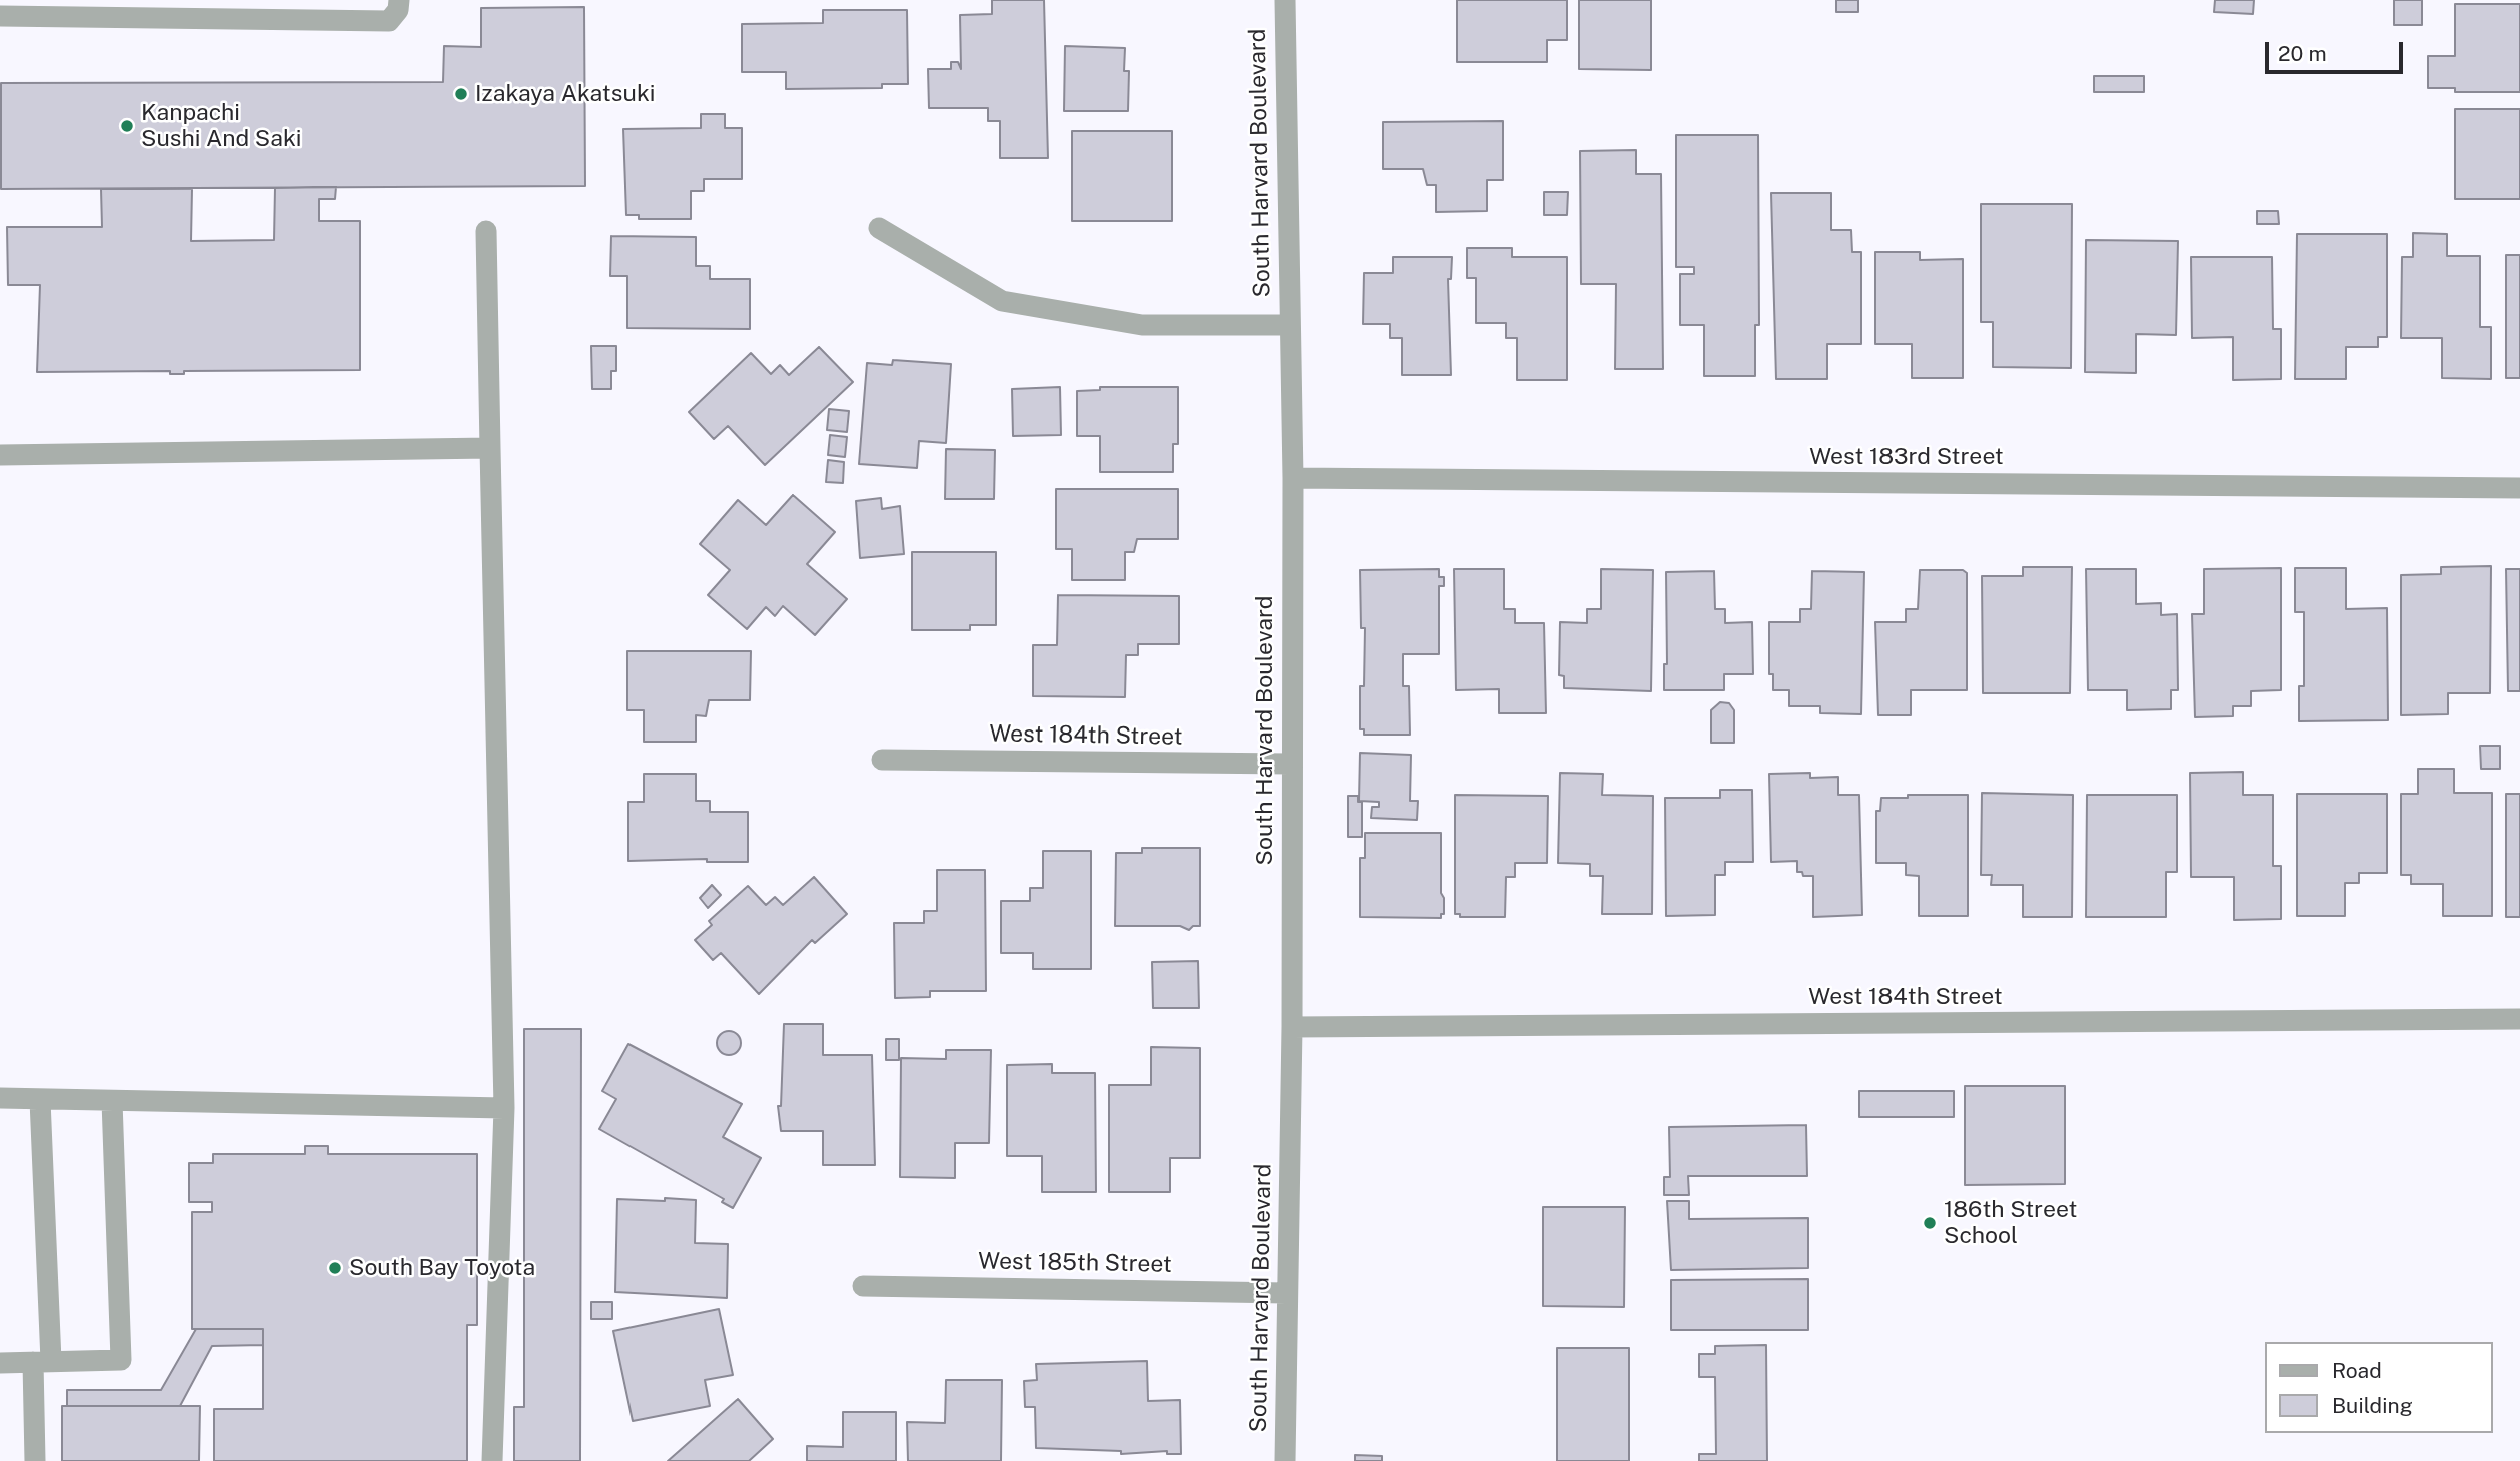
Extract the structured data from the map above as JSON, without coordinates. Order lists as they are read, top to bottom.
{
  "streets": {
    "street": [
      "South Harvard Boulevard",
      "West 183rd Street",
      "West 184th Street",
      "West 185th Street"
    ]
  },
  "crossings": [
    ["South Harvard Boulevard", "West 183rd Street"],
    ["South Harvard Boulevard", "West 184th Street"],
    ["South Harvard Boulevard", "West 185th Street"]
  ],
  "places": [
    "Izakaya Akatsuki",
    "Kanpachi Sushi And Saki",
    "186th Street School",
    "South Bay Toyota"
  ],
  "legend": ["Road", "Building"],
  "scale_bar": "20 m"
}
